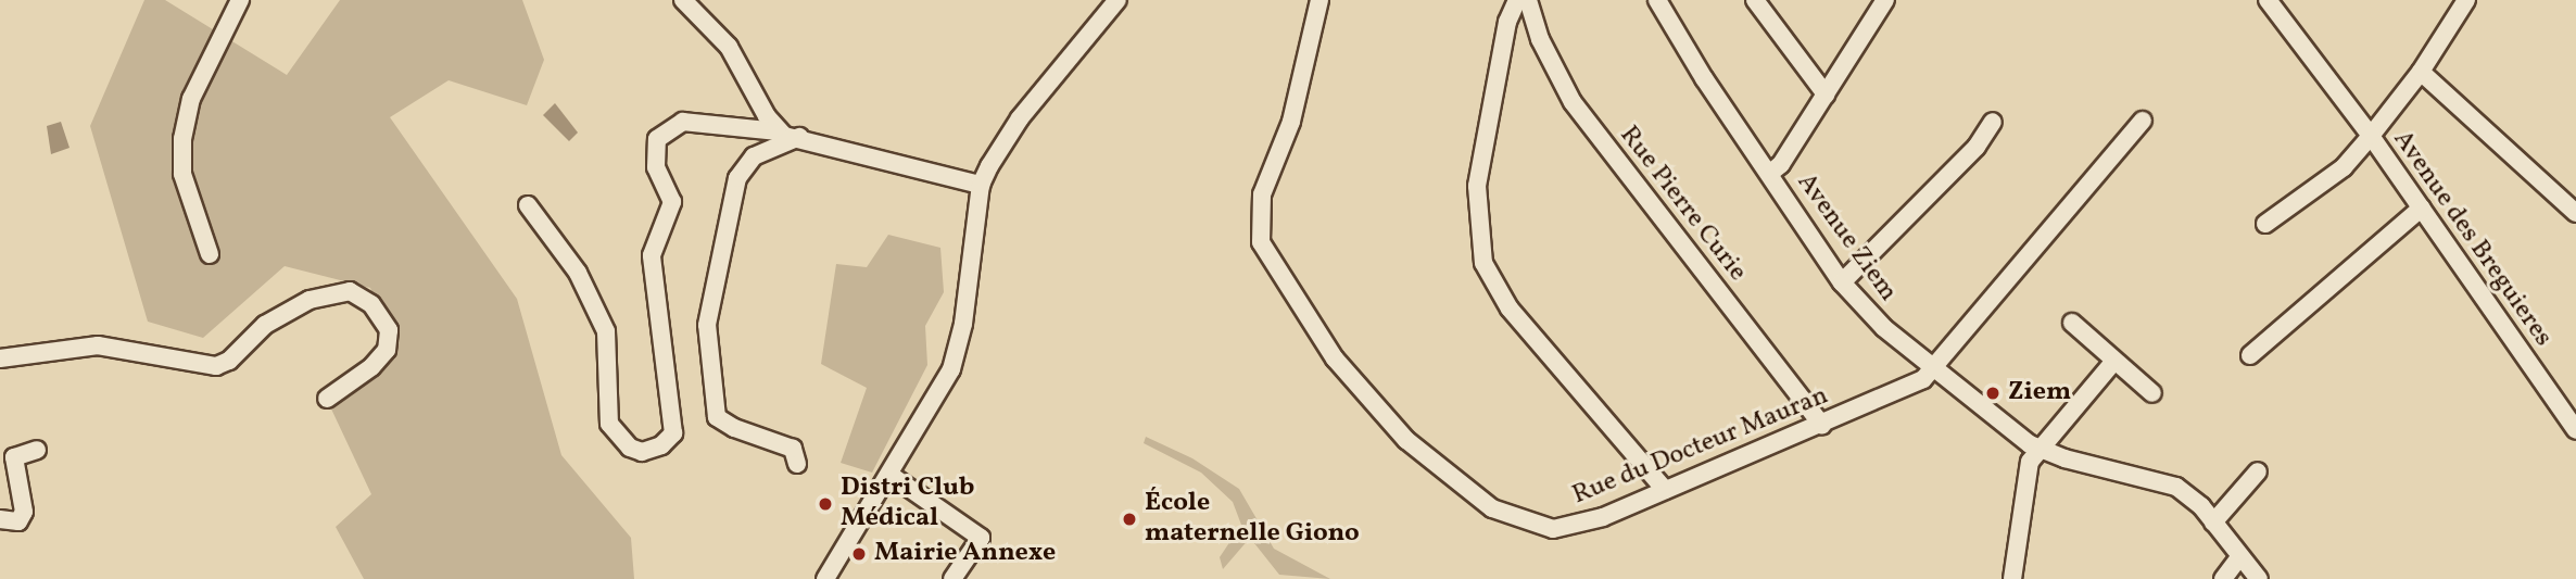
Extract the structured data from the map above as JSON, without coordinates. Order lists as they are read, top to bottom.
{
  "streets": {
    "street": [
      "Rue Pierre Curie",
      "Avenue Ziem",
      "Avenue des Breguieres",
      "Rue du Docteur Mauran"
    ]
  },
  "crossings": [
    ["Rue Pierre Curie", "Rue du Docteur Mauran"],
    ["Avenue Ziem", "Rue du Docteur Mauran"]
  ],
  "places": [
    "Ziem",
    "Distri Club Médical",
    "École maternelle Giono",
    "Mairie Annexe"
  ]
}
